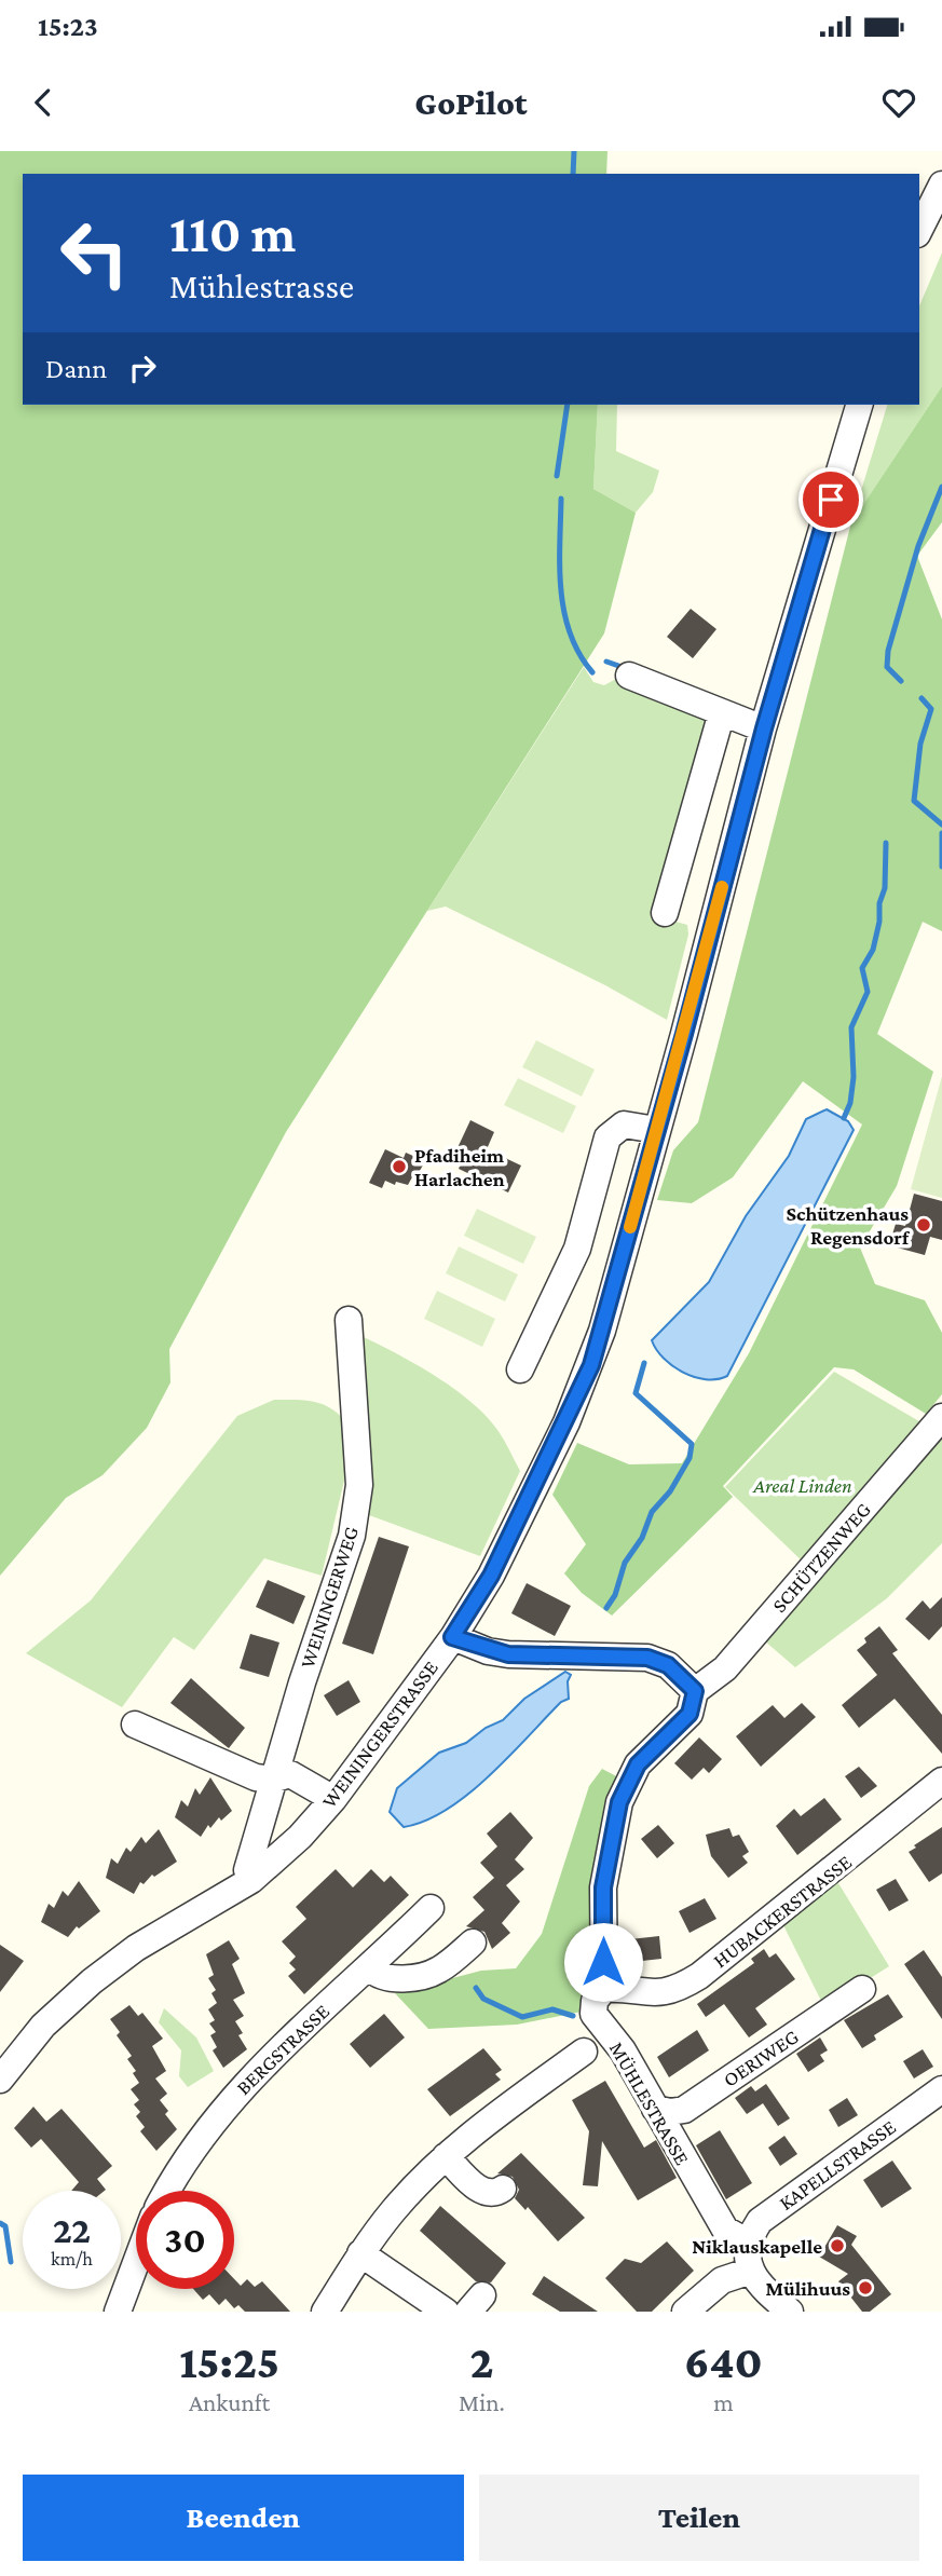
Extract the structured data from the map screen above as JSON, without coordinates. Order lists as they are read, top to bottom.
{
  "streets": {
    "street": [
      "SCHÜTZENWEG",
      "WEININGERWEG",
      "WEININGERSTRASSE",
      "HUBACKERSTRASSE",
      "BERGSTRASSE",
      "OERIWEG",
      "MÜHLESTRASSE",
      "KAPELLSTRASSE"
    ]
  },
  "crossings": [
    ["SCHÜTZENWEG", "MÜHLESTRASSE"],
    ["WEININGERWEG", "WEININGERSTRASSE"],
    ["HUBACKERSTRASSE", "MÜHLESTRASSE"],
    ["OERIWEG", "MÜHLESTRASSE"],
    ["MÜHLESTRASSE", "KAPELLSTRASSE"]
  ],
  "parks": ["Areal Linden"],
  "places": [
    "Pfadiheim Harlachen",
    "Schützenhaus Regensdorf",
    "Niklauskapelle",
    "Mülihuus"
  ],
  "page": {
    "status": "15:23",
    "header": "GoPilot",
    "turn": ["110 m", "Mühlestrasse"],
    "then": "Dann",
    "speed": "22 km/h",
    "limit": "30",
    "eta": [
      "15:25",
      "Ankunft",
      "2",
      "Min.",
      "640",
      "m"
    ],
    "buttons": ["Beenden", "Teilen"]
  }
}
